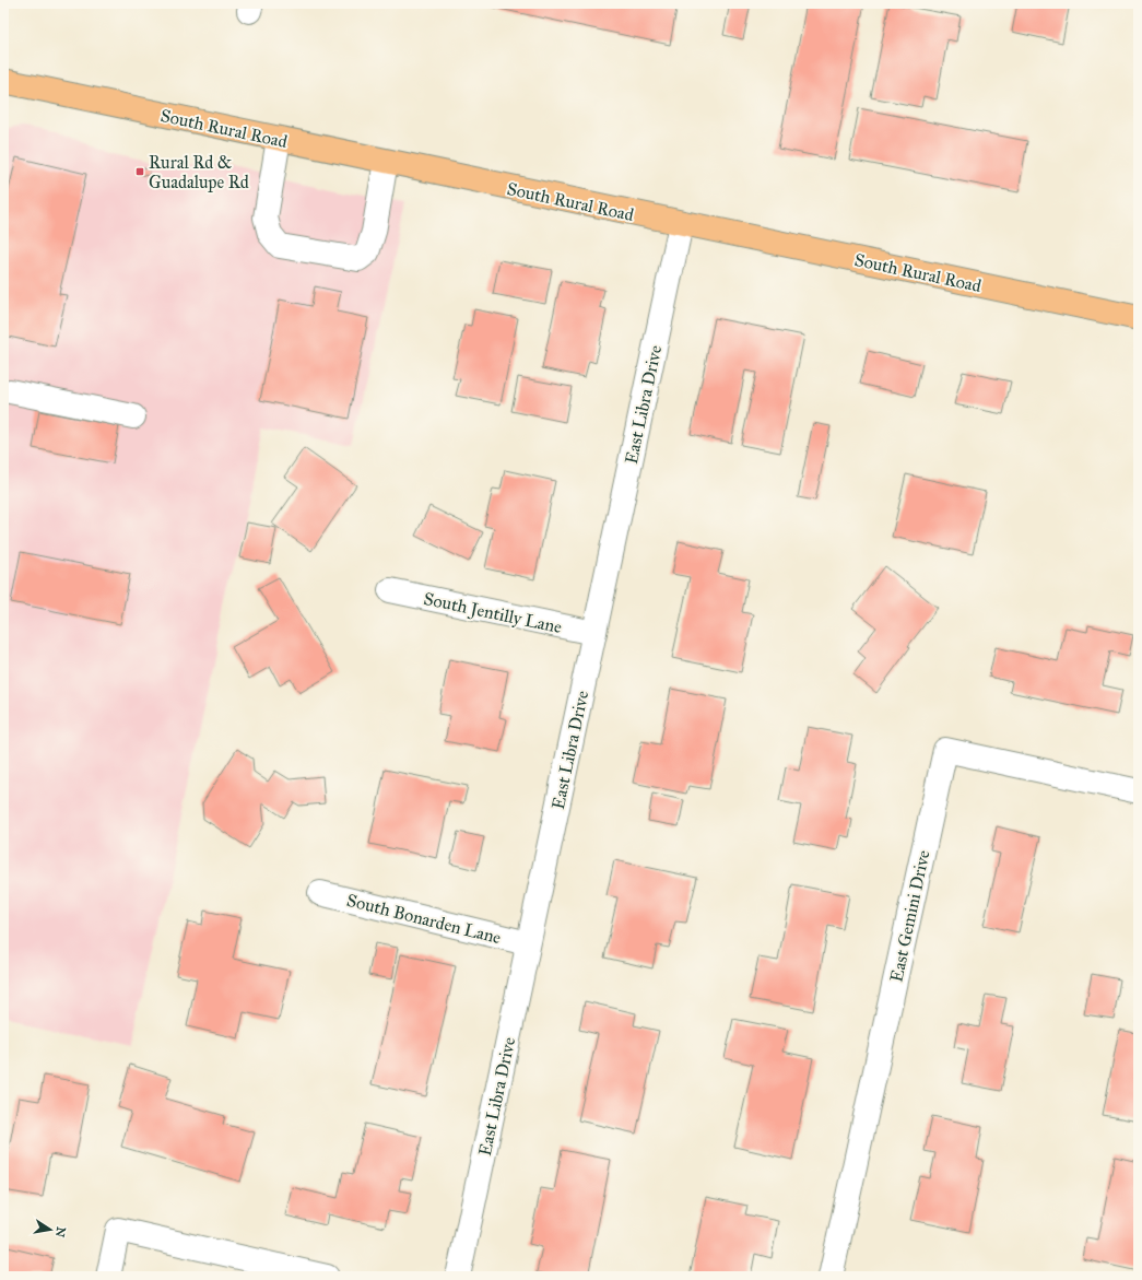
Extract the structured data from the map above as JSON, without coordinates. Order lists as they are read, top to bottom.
{
  "streets": {
    "main road": ["South Rural Road"],
    "street": [
      "East Libra Drive",
      "South Jentilly Lane",
      "East Gemini Drive",
      "South Bonarden Lane"
    ]
  },
  "crossings": [
    ["South Rural Road", "East Libra Drive"],
    ["East Libra Drive", "South Jentilly Lane"],
    ["East Libra Drive", "South Bonarden Lane"]
  ],
  "places": {
    "transit": ["Rural Rd & Guadalupe Rd"]
  },
  "north": "right"
}
